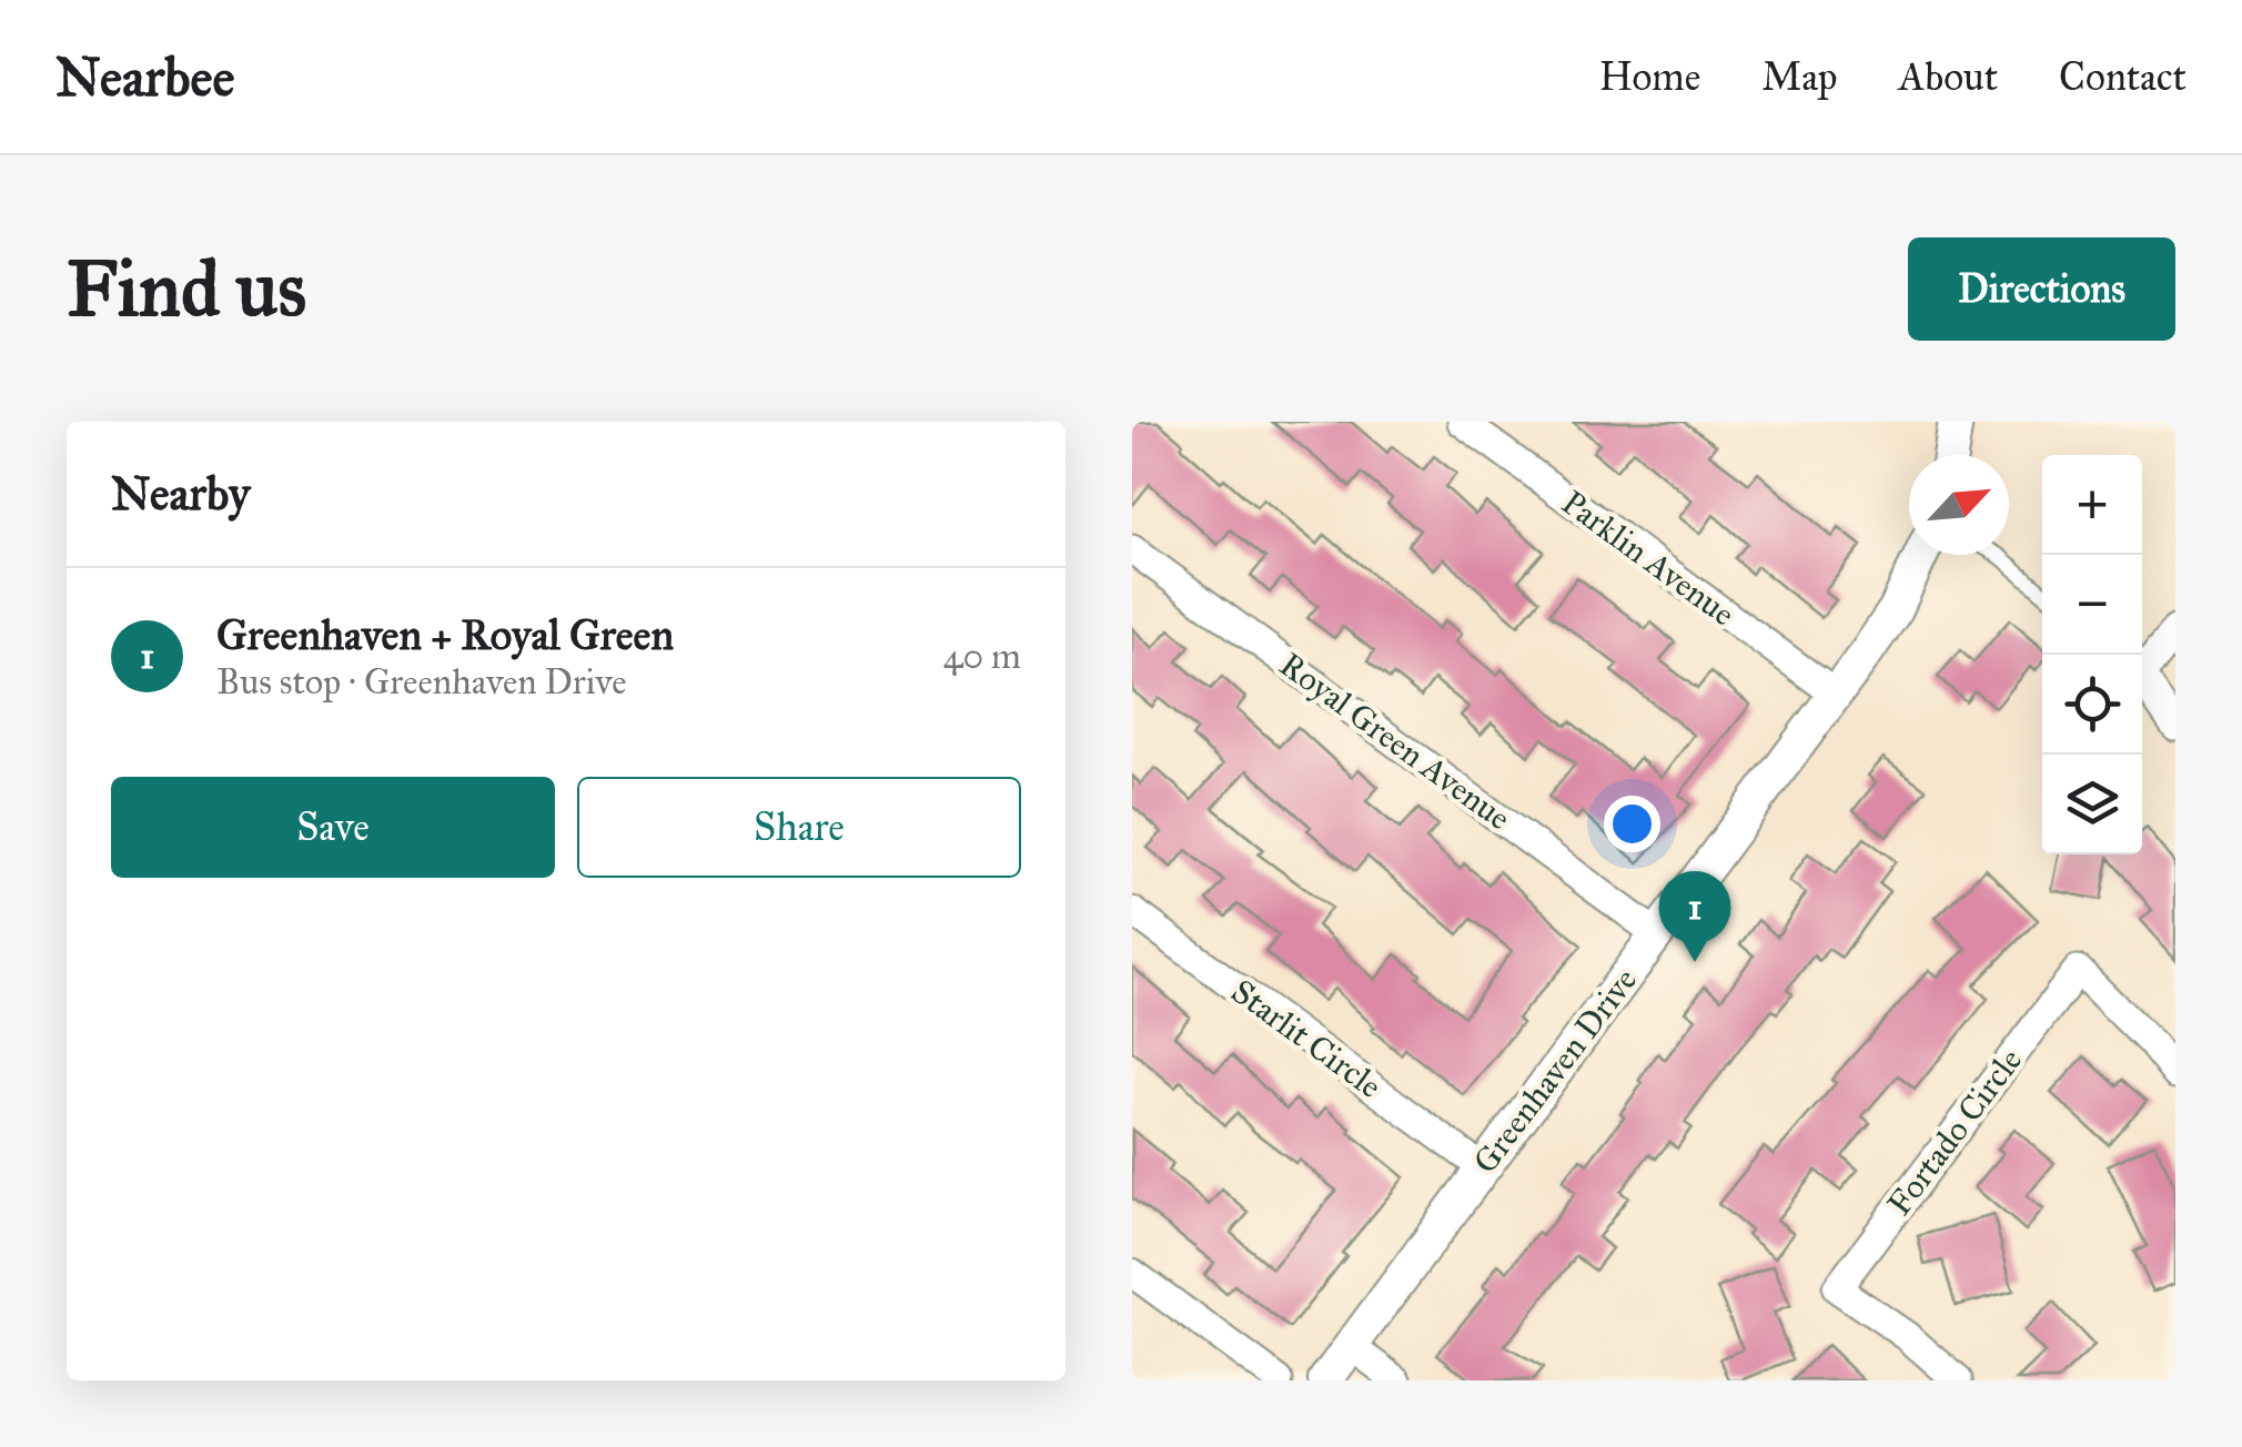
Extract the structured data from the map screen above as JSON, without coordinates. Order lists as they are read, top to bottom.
{
  "streets": {
    "street": [
      "Parklin Avenue",
      "Royal Green Avenue",
      "Starlit Circle",
      "Greenhaven Drive",
      "Fortado Circle"
    ]
  },
  "crossings": [
    ["Parklin Avenue", "Greenhaven Drive"],
    ["Royal Green Avenue", "Greenhaven Drive"],
    ["Starlit Circle", "Greenhaven Drive"]
  ],
  "north": "top right",
  "page": {
    "header": "Nearbee",
    "nav": [
      "Home",
      "Map",
      "About",
      "Contact"
    ],
    "buttons": [
      "Directions",
      ["Save", "Share"]
    ],
    "title": "Find us",
    "heading": "Nearby",
    "map_buttons": ["+", "−"],
    "list": [
      {
        "mark": "1",
        "name": "Greenhaven + Royal Green",
        "note": "Bus stop · Greenhaven Drive",
        "value": "40 m"
      }
    ],
    "pins": "1"
  }
}
